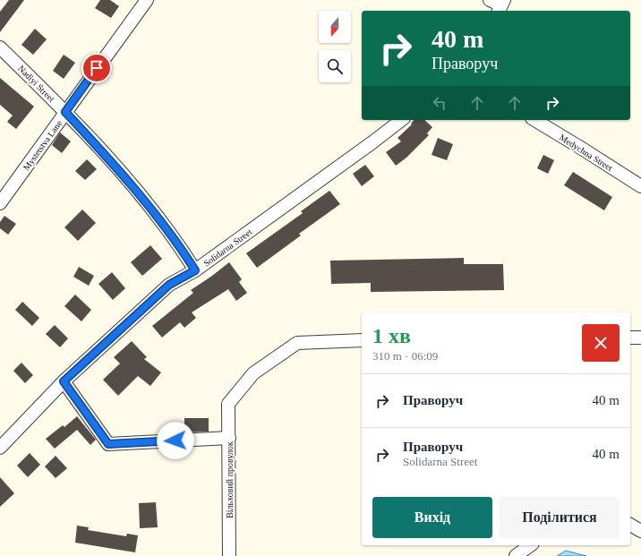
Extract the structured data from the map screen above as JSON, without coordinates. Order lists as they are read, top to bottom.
{
  "streets": {
    "street": [
      "Nadiyi Street",
      "Mystetstva Lane",
      "Medychna Street",
      "Solidarna Street",
      "Вільховий провулок"
    ]
  },
  "crossings": [
    ["Nadiyi Street", "Mystetstva Lane"],
    ["Nadiyi Street", "Solidarna Street"]
  ],
  "north": "bottom",
  "page": {
    "turn": ["40 m", "Праворуч"],
    "heading": ["1 хв", "310 m · 06:09"],
    "list": [
      {
        "name": "Праворуч",
        "value": "40 m"
      },
      {
        "name": "Праворуч",
        "note": "Solidarna Street",
        "value": "40 m"
      }
    ],
    "buttons": ["Вихід", "Поділитися"]
  }
}
